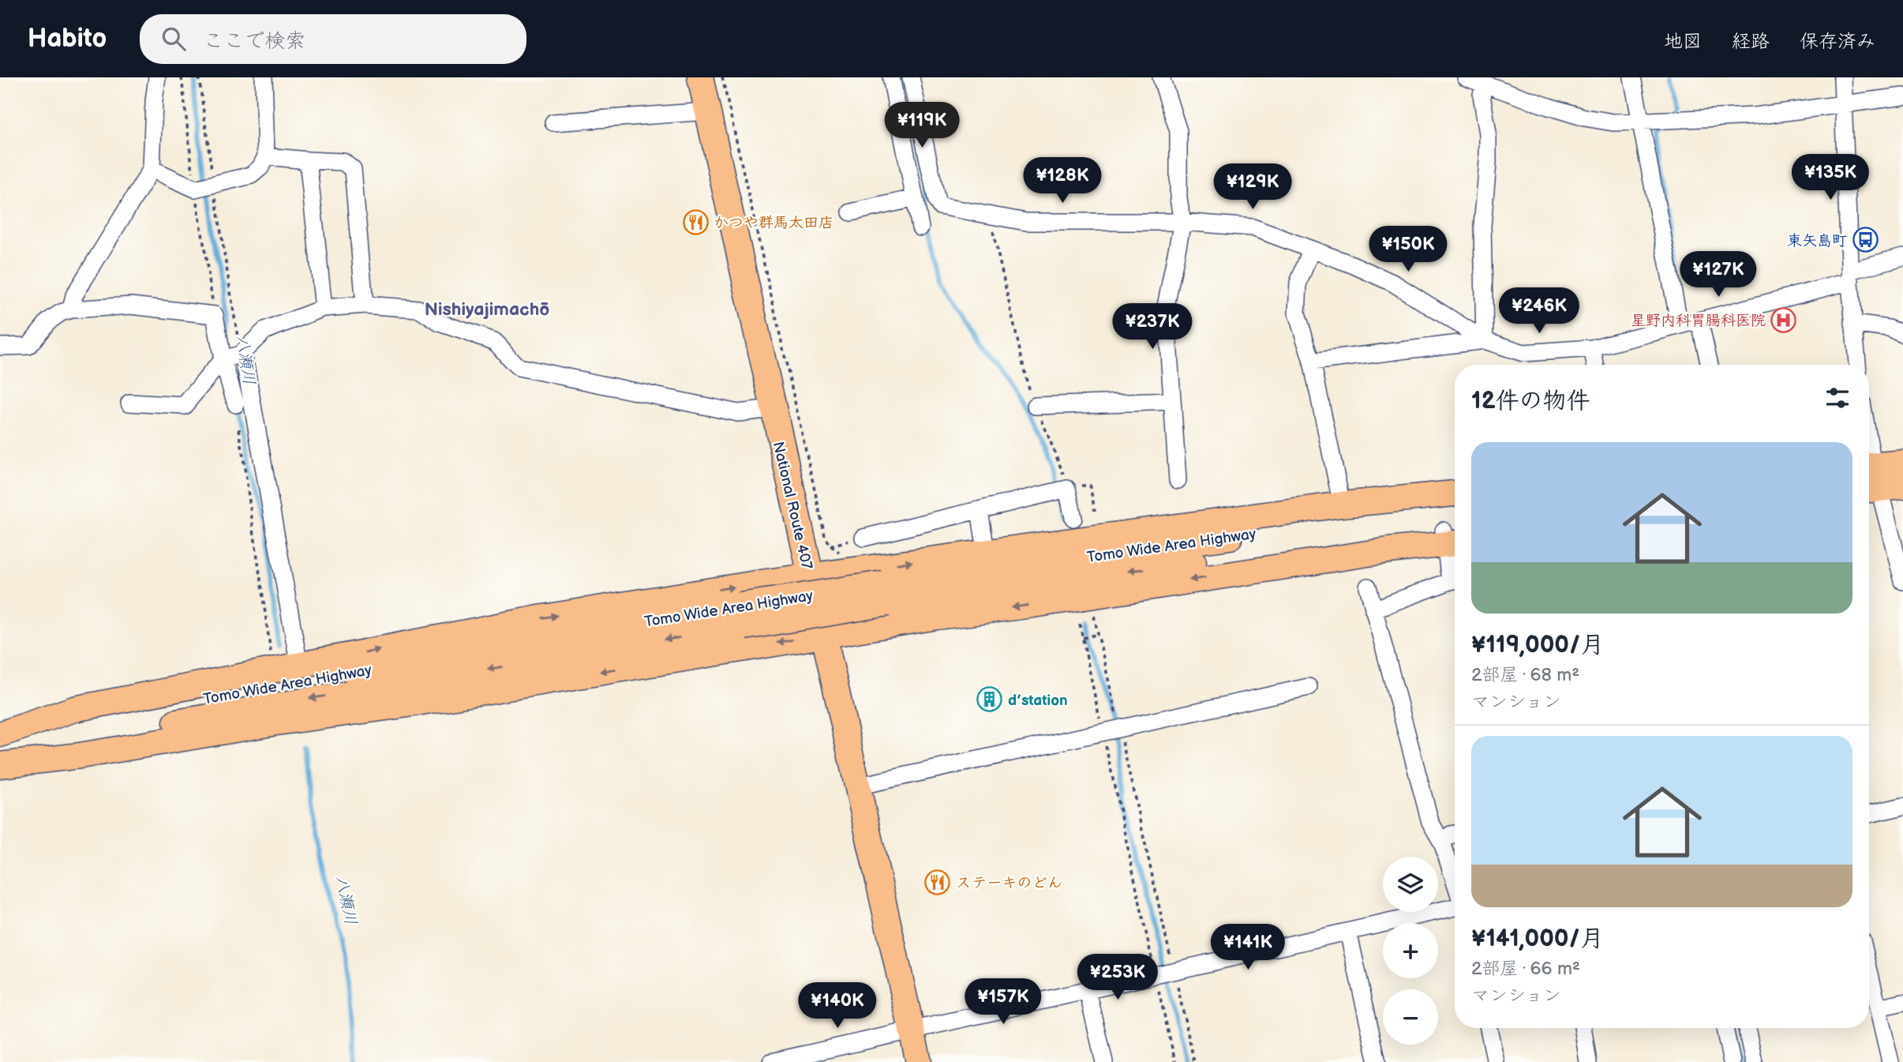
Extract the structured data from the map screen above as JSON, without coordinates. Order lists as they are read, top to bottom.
{
  "streets": {
    "highway": ["National Route 407", "Tomo Wide Area Highway"]
  },
  "districts": ["Nishiyajimachō"],
  "water": ["八瀬川"],
  "places": {
    "restaurant": ["かつや群馬太田店", "ステーキのどん"],
    "bus stop": ["東矢島町"],
    "hospital": ["星野内科胃腸科医院"],
    "building": ["d’station"]
  },
  "page": {
    "header": "Habito",
    "search": "ここで検索",
    "nav": ["地図", "経路", "保存済み"],
    "price": [
      "¥119K",
      "¥135K",
      "¥128K",
      "¥129K",
      "¥150K",
      "¥127K",
      "¥246K",
      "¥237K",
      "¥141K",
      "¥253K",
      "¥157K",
      "¥140K"
    ],
    "heading": "12件の物件",
    "list": [
      {
        "name": "¥119,000/月",
        "note": "2部屋 · 68 m² · マンション"
      },
      {
        "name": "¥141,000/月",
        "note": "2部屋 · 66 m² · マンション"
      }
    ],
    "map_buttons": ["+", "−"]
  }
}
